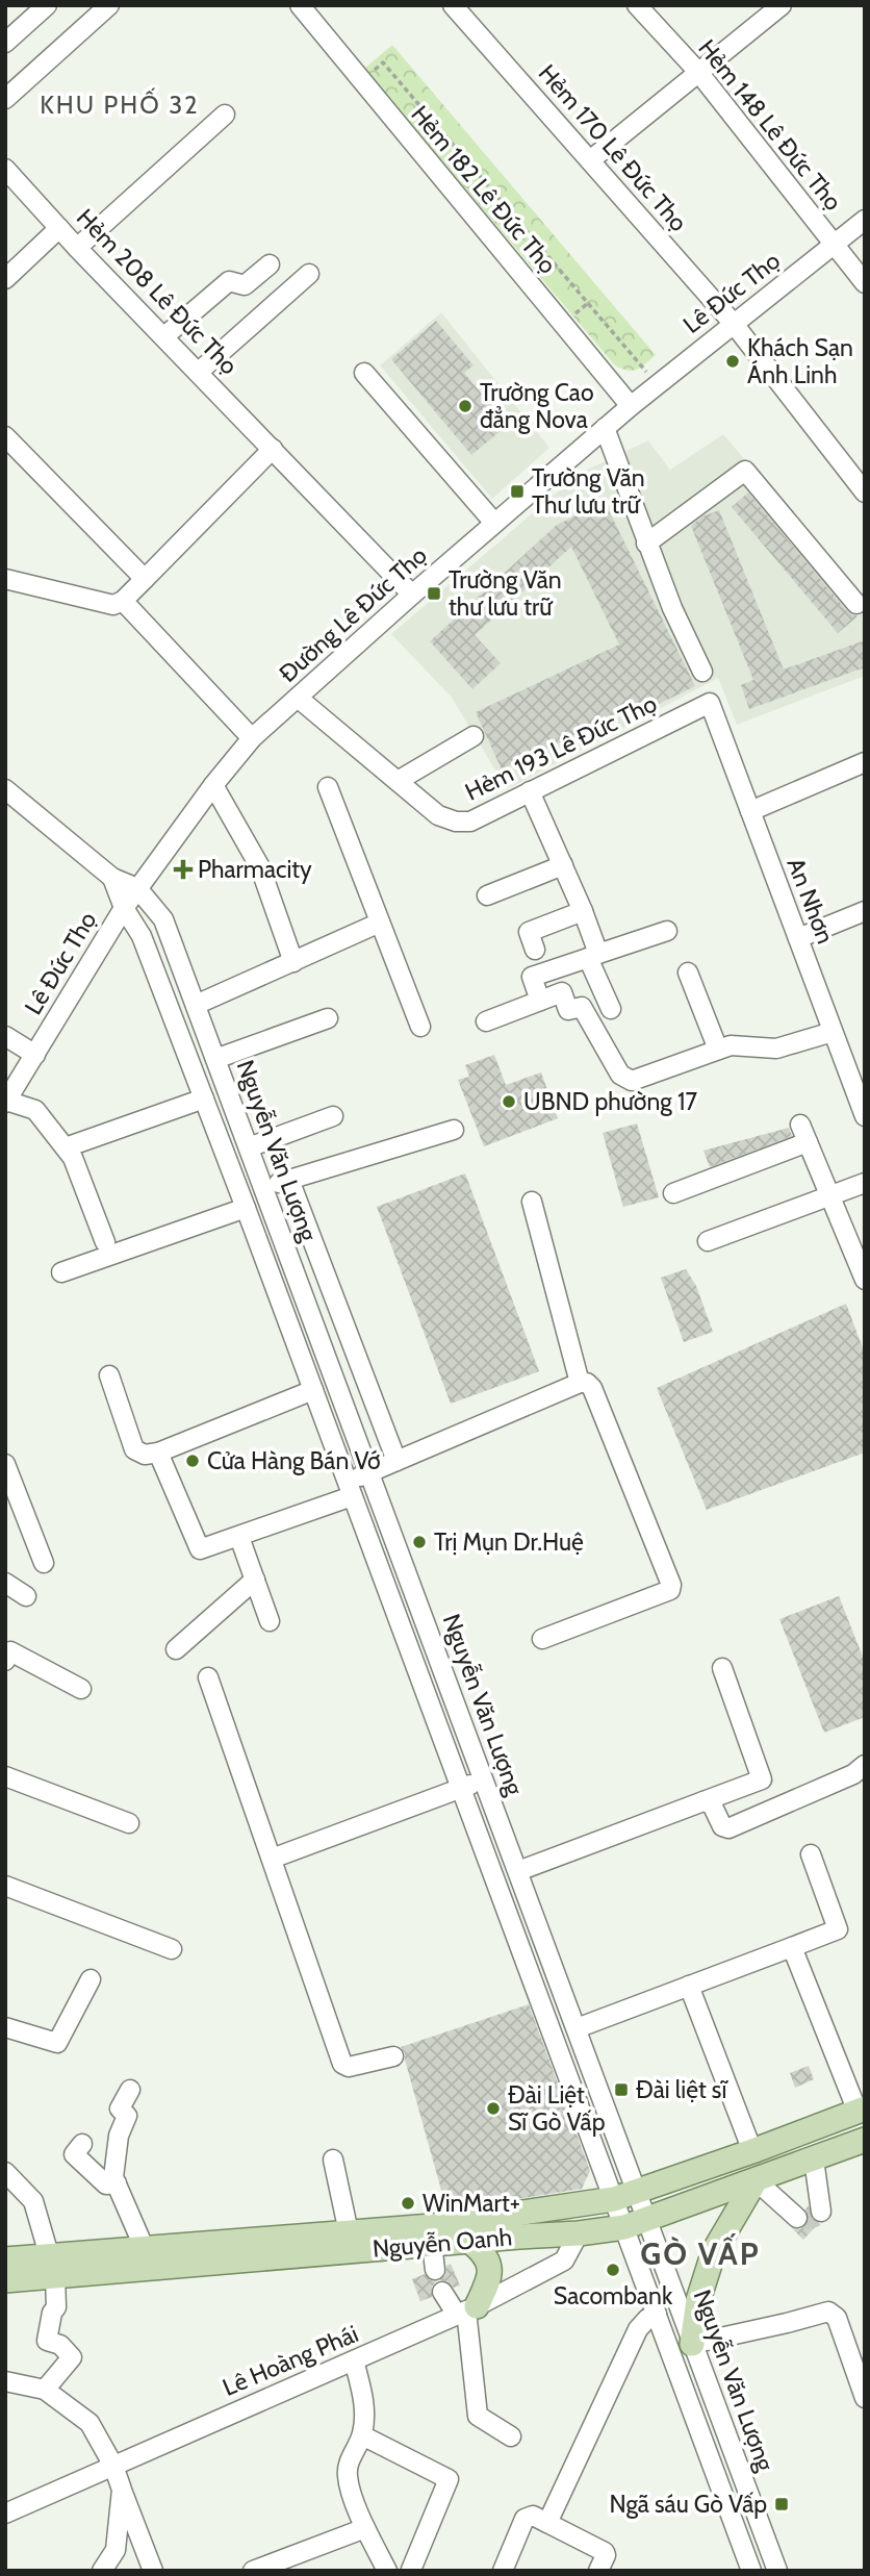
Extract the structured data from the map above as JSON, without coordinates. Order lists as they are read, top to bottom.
{
  "streets": {
    "main road": ["Nguyễn Oanh"],
    "street": [
      "Hẻm 148 Lê Đức Thọ",
      "Hẻm 170 Lê Đức Thọ",
      "Hẻm 182 Lê Đức Thọ",
      "Hẻm 208 Lê Đức Thọ",
      "Lê Đức Thọ",
      "Đường Lê Đức Thọ",
      "Hẻm 193 Lê Đức Thọ",
      "An Nhơn",
      "Nguyễn Văn Lượng",
      "Lê Hoàng Phái"
    ]
  },
  "crossings": [
    ["Hẻm 148 Lê Đức Thọ", "Lê Đức Thọ"],
    ["Hẻm 170 Lê Đức Thọ", "Lê Đức Thọ"],
    ["Hẻm 182 Lê Đức Thọ", "Lê Đức Thọ"],
    ["Hẻm 182 Lê Đức Thọ", "Đường Lê Đức Thọ"],
    ["Hẻm 208 Lê Đức Thọ", "Đường Lê Đức Thọ"],
    ["Lê Đức Thọ", "Đường Lê Đức Thọ"],
    ["Lê Đức Thọ", "Nguyễn Văn Lượng"],
    ["Đường Lê Đức Thọ", "Hẻm 193 Lê Đức Thọ"],
    ["Đường Lê Đức Thọ", "Nguyễn Văn Lượng"],
    ["Hẻm 193 Lê Đức Thọ", "An Nhơn"],
    ["Nguyễn Văn Lượng", "Nguyễn Oanh"],
    ["Nguyễn Oanh", "Lê Hoàng Phái"]
  ],
  "districts": ["KHU PHỐ 32", "GÒ VẤP"],
  "places": {
    "other": [
      "Khách Sạn Ánh Linh",
      "Trường Cao đẳng Nova",
      "UBND phường 17",
      "Cửa Hàng Bán Vớ",
      "Trị Mụn Dr.Huệ",
      "Đài Liệt Sĩ Gò Vấp",
      "WinMart+",
      "Sacombank"
    ],
    "transit": [
      "Trường Văn Thư lưu trữ",
      "Trường Văn thư lưu trữ",
      "Đài liệt sĩ",
      "Ngã sáu Gò Vấp"
    ],
    "health": ["Pharmacity"]
  }
}
